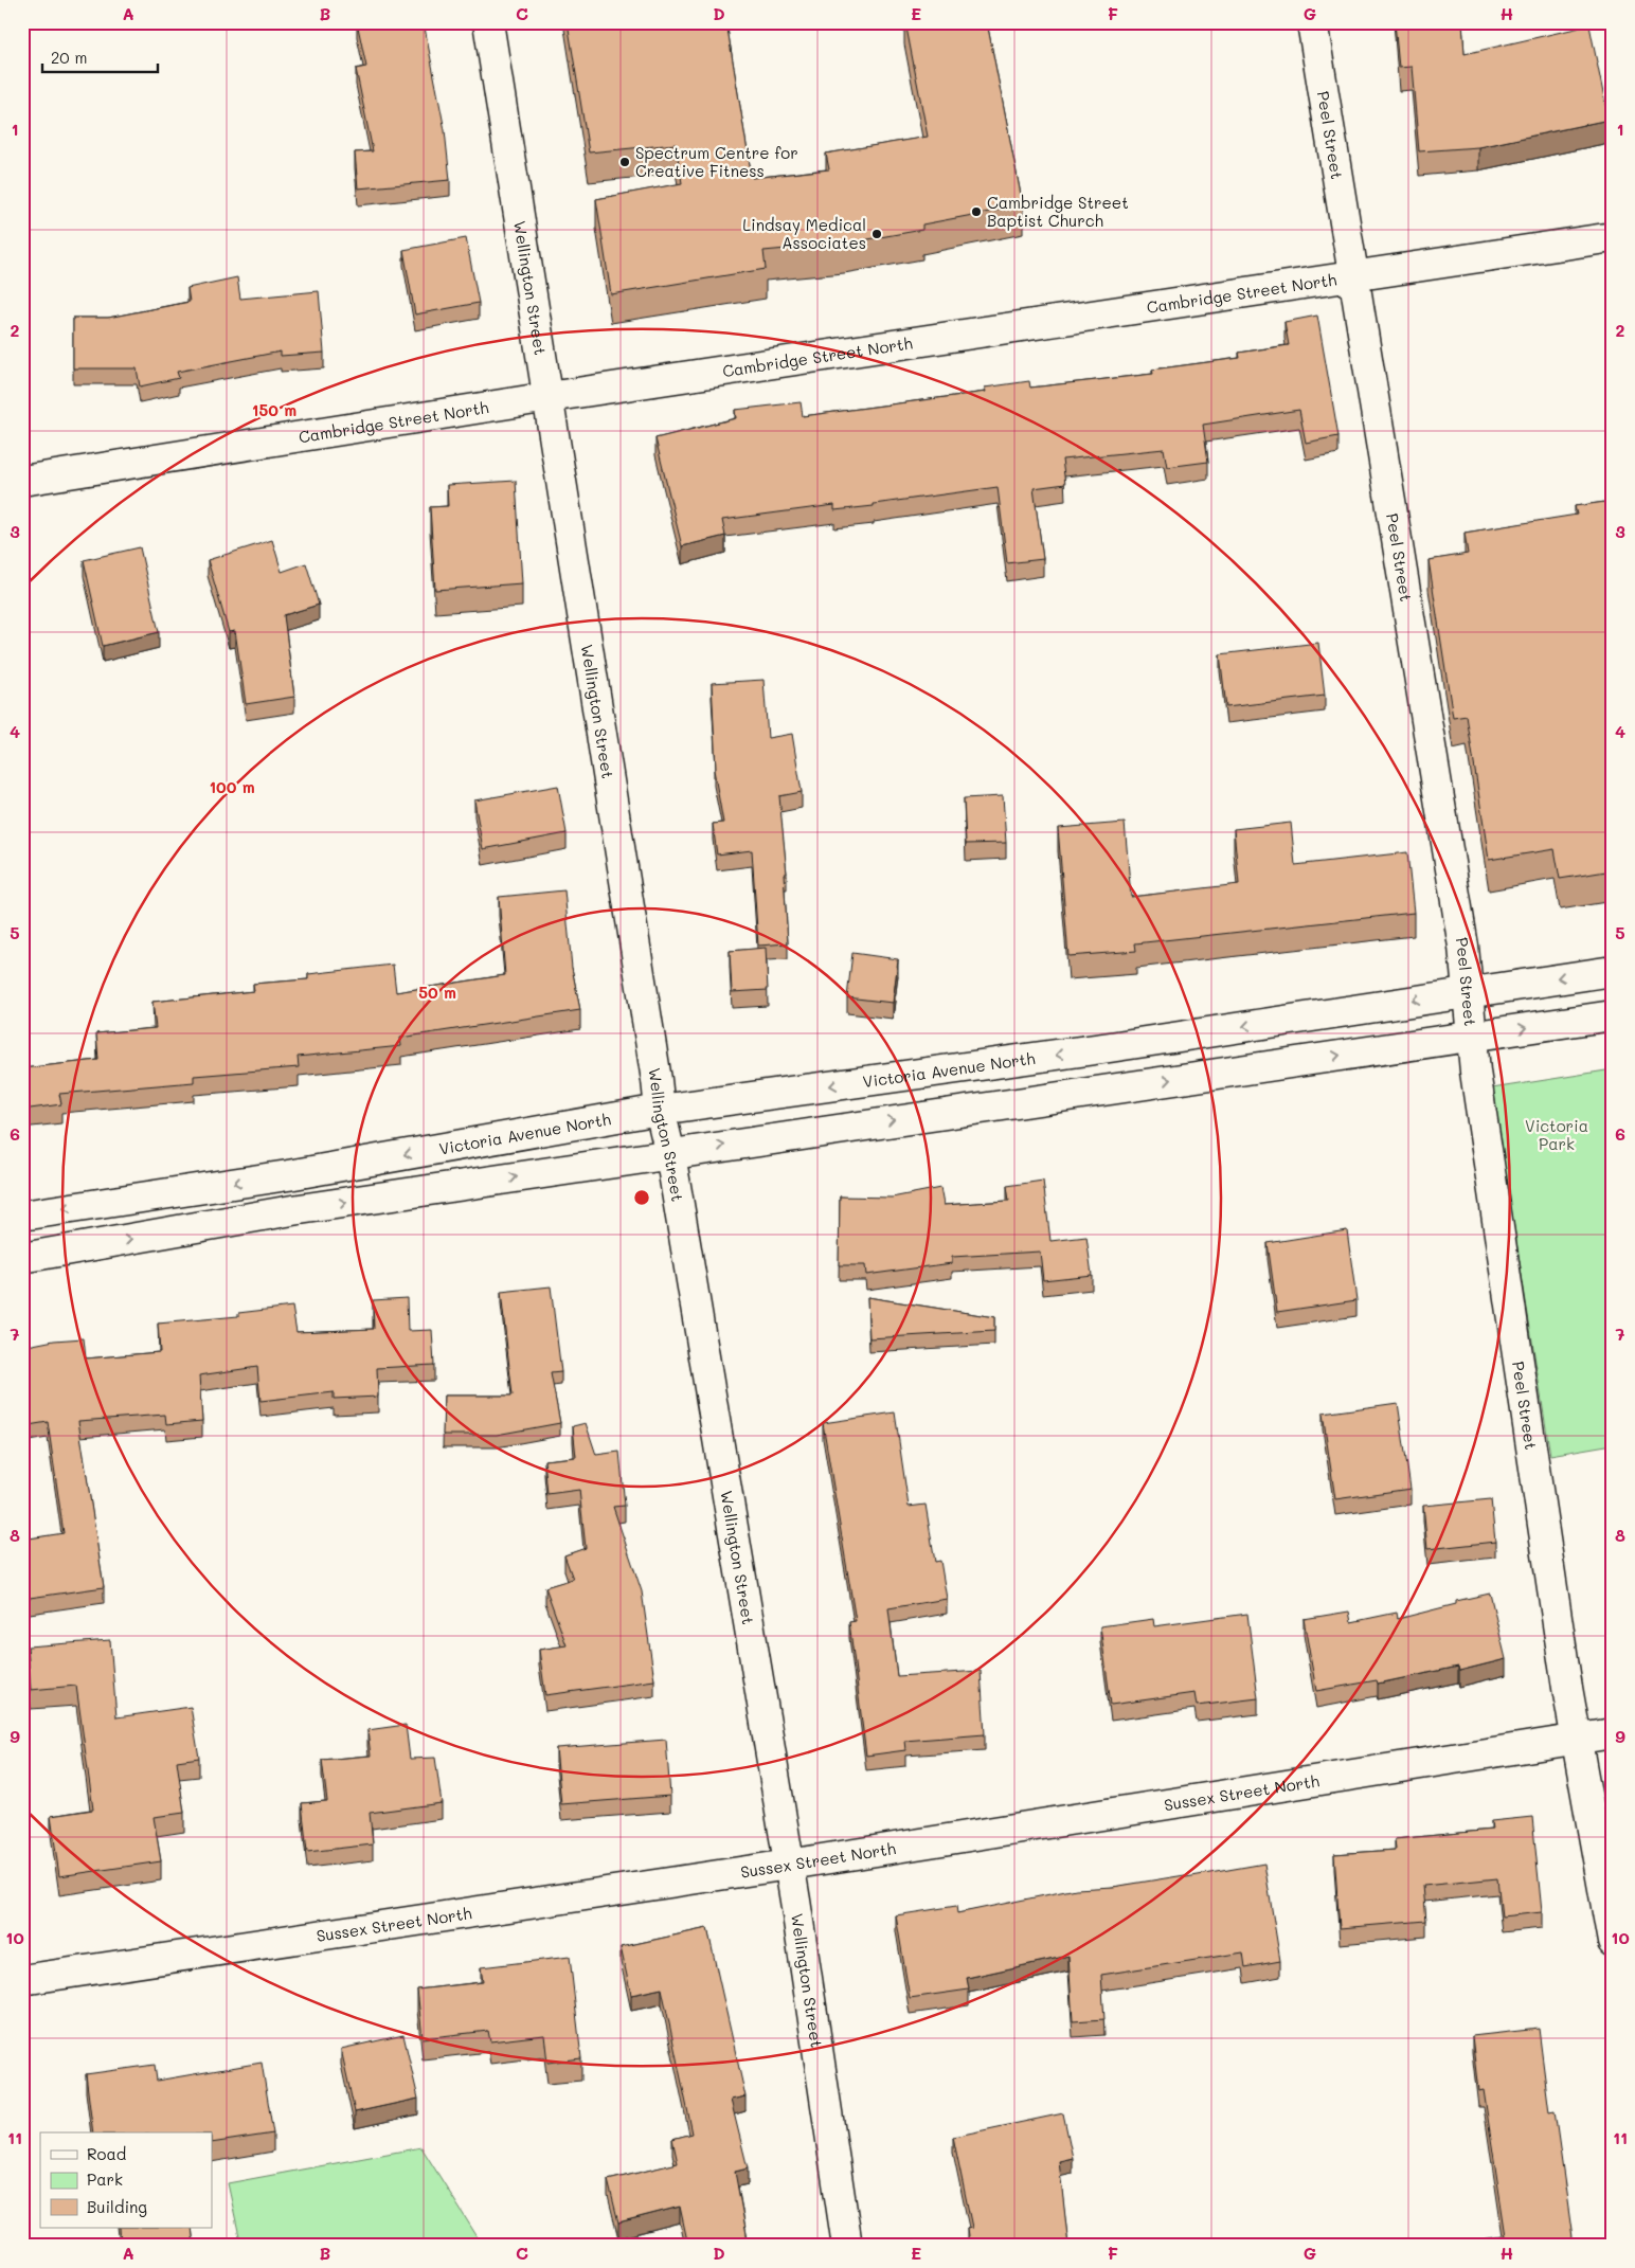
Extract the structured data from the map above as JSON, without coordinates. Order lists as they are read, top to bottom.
{
  "streets": {
    "street": [
      "Peel Street",
      "Wellington Street",
      "Cambridge Street North",
      "Victoria Avenue North",
      "Sussex Street North"
    ]
  },
  "crossings": [
    ["Peel Street", "Cambridge Street North"],
    ["Peel Street", "Victoria Avenue North"],
    ["Peel Street", "Sussex Street North"],
    ["Wellington Street", "Cambridge Street North"],
    ["Wellington Street", "Victoria Avenue North"],
    ["Wellington Street", "Sussex Street North"]
  ],
  "parks": ["Victoria Park"],
  "places": ["Spectrum Centre for Creative Fitness", "Cambridge Street Baptist Church", "Lindsay Medical Associates"],
  "legend": ["Road", "Park", "Building"],
  "scale_bar": "20 m",
  "grid": {
    "columns": [
      "A",
      "B",
      "C",
      "D",
      "E",
      "F",
      "G",
      "H"
    ],
    "rows": [
      "1",
      "2",
      "3",
      "4",
      "5",
      "6",
      "7",
      "8",
      "9",
      "10",
      "11"
    ]
  },
  "rings": ["150 m", "100 m", "50 m"]
}
